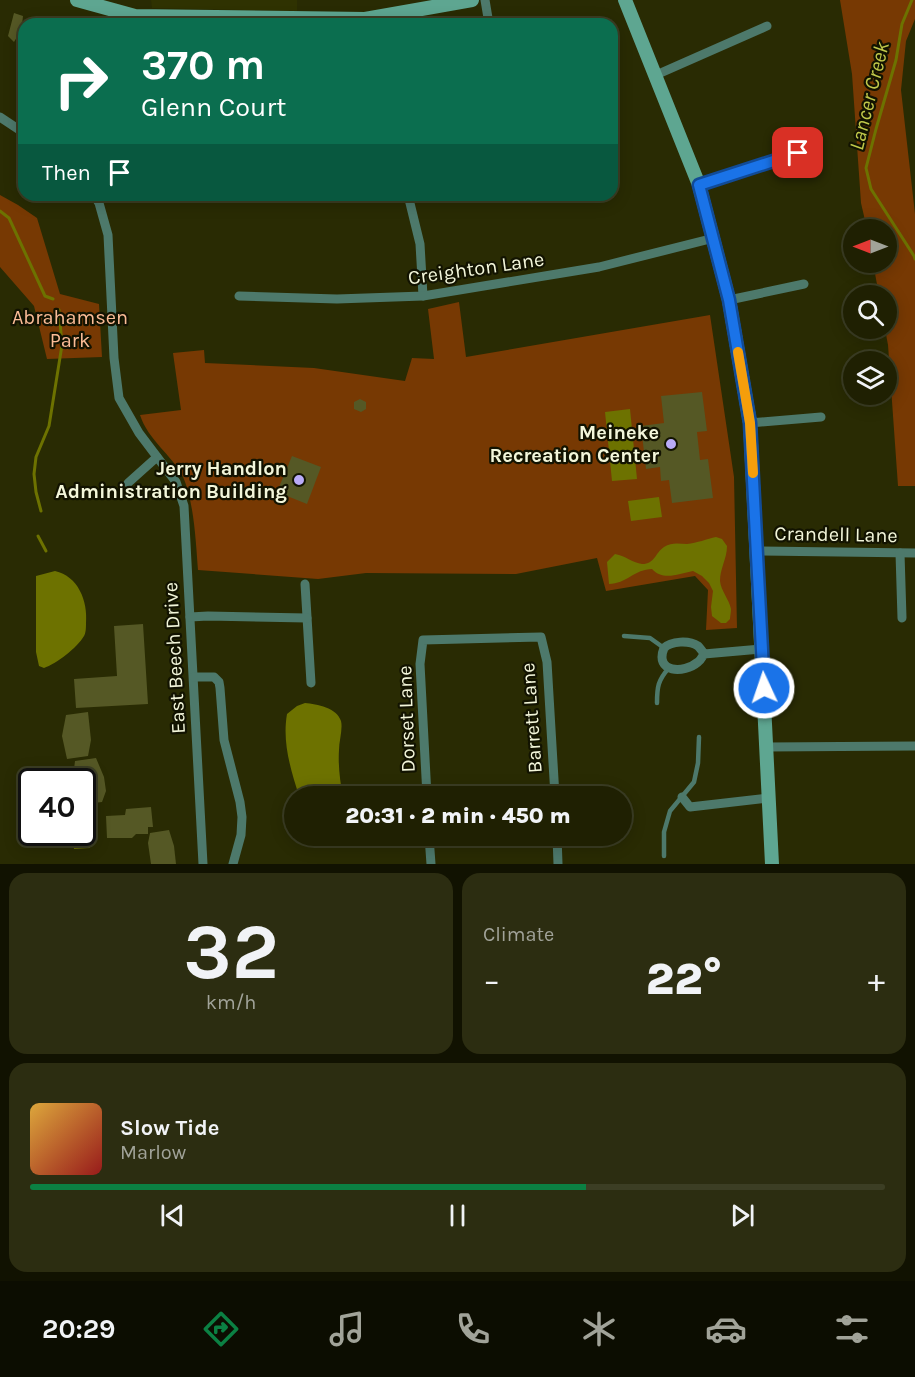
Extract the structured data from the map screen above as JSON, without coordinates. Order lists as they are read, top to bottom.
{
  "streets": {
    "street": [
      "Creighton Lane",
      "Crandell Lane",
      "East Beech Drive",
      "Barrett Lane",
      "Dorset Lane"
    ]
  },
  "crossings": [
    ["Barrett Lane", "Dorset Lane"]
  ],
  "water": ["Lancer Creek"],
  "parks": ["Abrahamsen Park"],
  "places": ["Meineke Recreation Center", "Jerry Handlon Administration Building"],
  "north": "left",
  "page": {
    "turn": ["370 m", "Glenn Court"],
    "then": "Then",
    "limit": "40",
    "trip": "20:31 · 2 min · 450 m",
    "tile": [
      ["32", "km/h"],
      "Climate"
    ],
    "heat": ["−", "22°", "+"],
    "song": ["Slow Tide", "Marlow"],
    "tabs": "20:29"
  }
}
